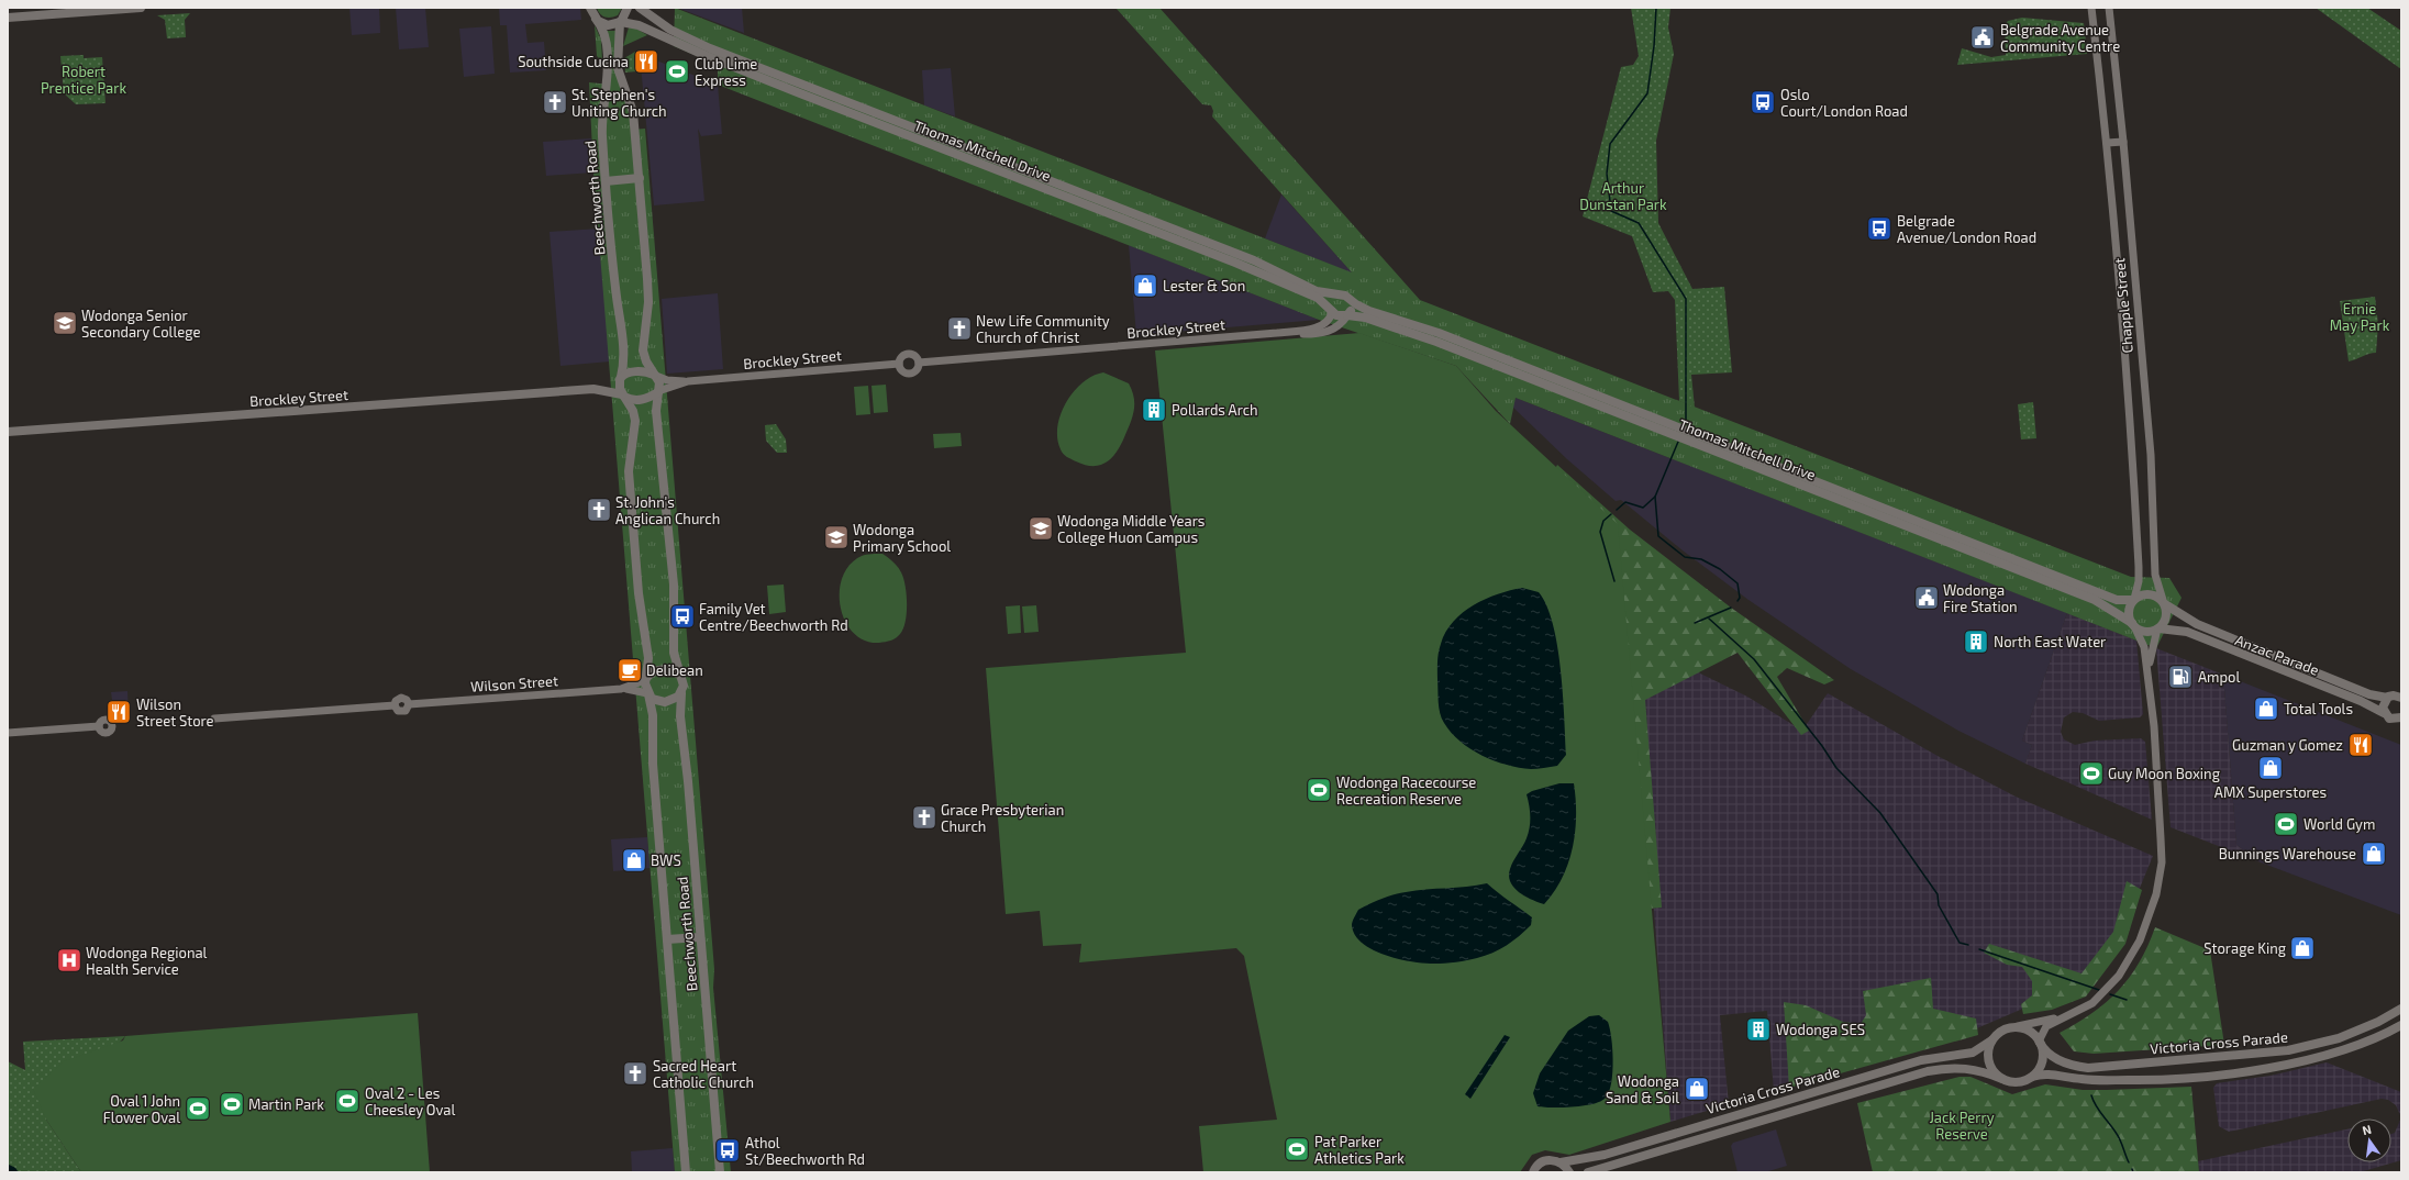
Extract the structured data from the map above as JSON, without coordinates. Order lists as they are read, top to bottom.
{
  "streets": {
    "main road": [
      "Thomas Mitchell Drive",
      "Beechworth Road",
      "Brockley Street",
      "Anzac Parade",
      "Victoria Cross Parade"
    ],
    "street": ["Chapple Street", "Wilson Street"]
  },
  "crossings": [
    ["Thomas Mitchell Drive", "Beechworth Road"],
    ["Thomas Mitchell Drive", "Chapple Street"],
    ["Thomas Mitchell Drive", "Brockley Street"],
    ["Thomas Mitchell Drive", "Anzac Parade"],
    ["Beechworth Road", "Brockley Street"],
    ["Beechworth Road", "Wilson Street"],
    ["Chapple Street", "Anzac Parade"]
  ],
  "parks": [
    "Robert Prentice Park",
    "Arthur Dunstan Park",
    "Ernie May Park",
    "Jack Perry Reserve"
  ],
  "places": {
    "public building": ["Belgrade Avenue Community Centre", "Wodonga Fire Station"],
    "restaurant": ["Southside Cucina", "Wilson Street Store", "Guzman y Gomez"],
    "sports": [
      "Club Lime Express",
      "Guy Moon Boxing",
      "Wodonga Racecourse Recreation Reserve",
      "World Gym",
      "Oval 2 - Les Cheesley Oval",
      "Martin Park",
      "Oval 1 John Flower Oval",
      "Pat Parker Athletics Park"
    ],
    "church": [
      "St. Stephen's Uniting Church",
      "New Life Community Church of Christ",
      "St. John's Anglican Church",
      "Grace Presbyterian Church",
      "Sacred Heart Catholic Church"
    ],
    "bus stop": [
      "Oslo Court/London Road",
      "Belgrade Avenue/London Road",
      "Family Vet Centre/Beechworth Rd",
      "Athol St/Beechworth Rd"
    ],
    "shop": [
      "Lester & Son",
      "Total Tools",
      "AMX Superstores",
      "Bunnings Warehouse",
      "BWS",
      "Storage King",
      "Wodonga Sand & Soil"
    ],
    "school or university": ["Wodonga Senior Secondary College", "Wodonga Middle Years College Huon Campus", "Wodonga Primary School"],
    "building": ["Pollards Arch", "North East Water", "Wodonga SES"],
    "cafe": ["Delibean"],
    "fuel station": ["Ampol"],
    "hospital": ["Wodonga Regional Health Service"]
  },
  "north": "top"
}
